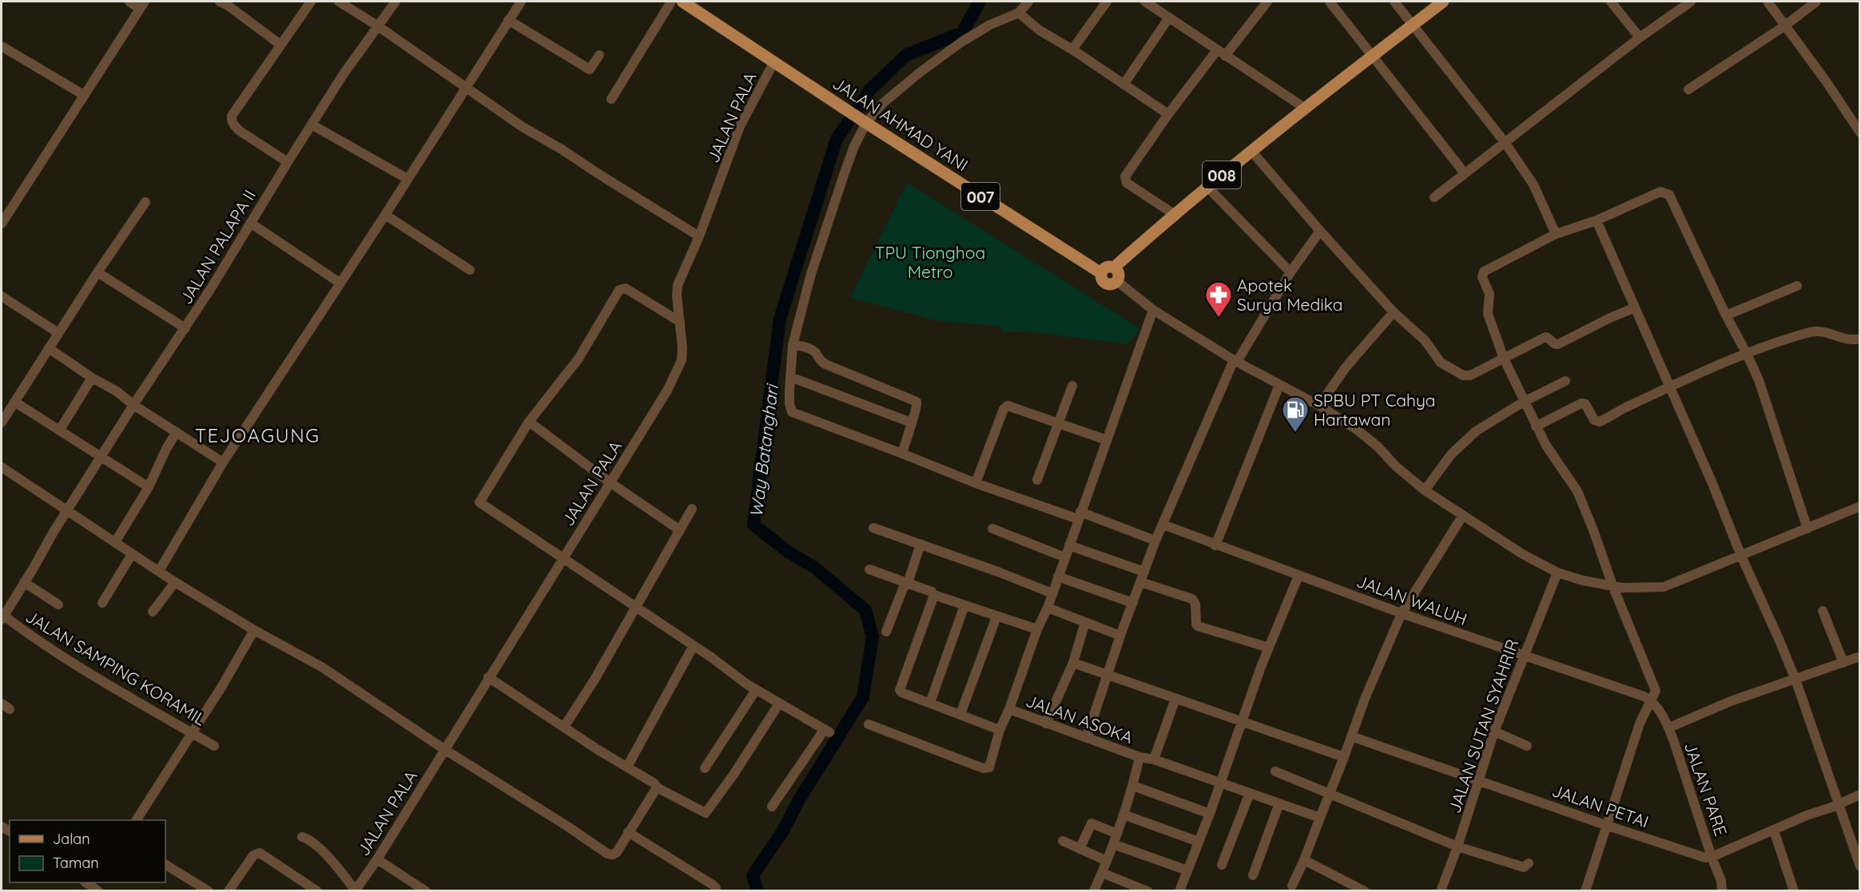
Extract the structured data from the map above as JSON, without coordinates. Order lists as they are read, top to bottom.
{
  "streets": {
    "main road": ["JALAN AHMAD YANI", "008", "007"],
    "street": [
      "JALAN PALA",
      "JALAN PALAPA II",
      "JALAN WALUH",
      "JALAN SAMPING KORAMIL",
      "JALAN ASOKA",
      "JALAN SUTAN SYAHRIR",
      "JALAN PARE",
      "JALAN PETAI"
    ]
  },
  "crossings": [
    ["JALAN PALA", "JALAN AHMAD YANI"],
    ["JALAN AHMAD YANI", "008"],
    ["JALAN PALAPA II", "JALAN SAMPING KORAMIL"],
    ["JALAN WALUH", "JALAN SUTAN SYAHRIR"],
    ["JALAN WALUH", "JALAN PARE"],
    ["JALAN SUTAN SYAHRIR", "JALAN PETAI"],
    ["JALAN PARE", "JALAN PETAI"]
  ],
  "districts": ["TEJOAGUNG"],
  "water": ["Way Batanghari"],
  "parks": ["TPU Tionghoa Metro"],
  "places": {
    "pharmacy": ["Apotek Surya Medika"],
    "fuel station": ["SPBU PT Cahya Hartawan"]
  },
  "legend": ["Jalan", "Taman"]
}
